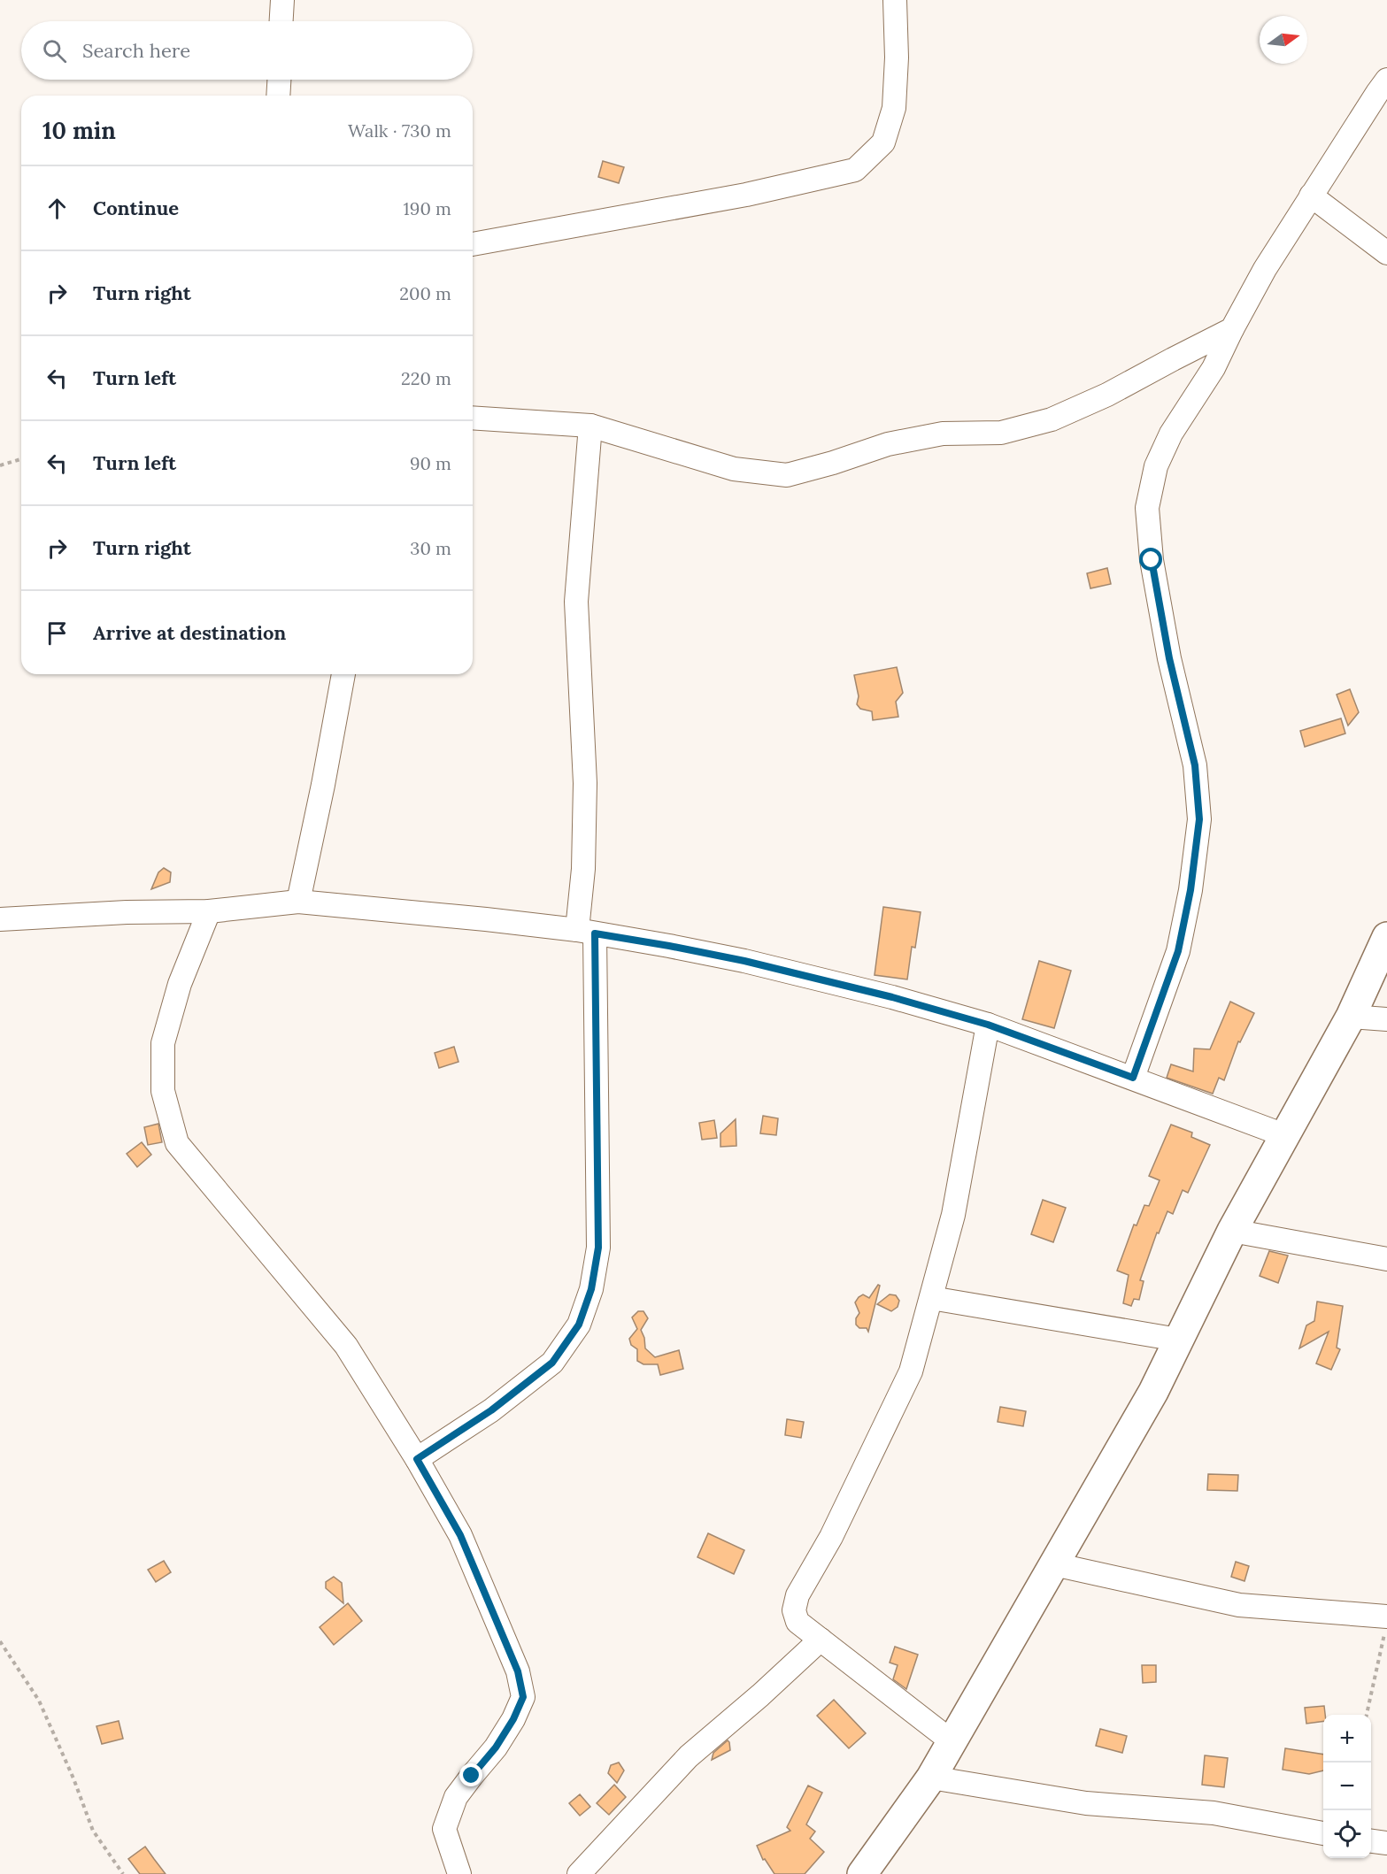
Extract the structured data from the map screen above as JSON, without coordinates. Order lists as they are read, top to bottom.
{
  "north": "right",
  "page": {
    "search": "Search here",
    "heading": ["10 min", "Walk · 730 m"],
    "list": [
      ["Continue", "190 m"],
      ["Turn right", "200 m"],
      ["Turn left", "220 m"],
      ["Turn left", "90 m"],
      ["Turn right", "30 m"],
      "Arrive at destination"
    ],
    "map_buttons": ["+", "−"]
  }
}
